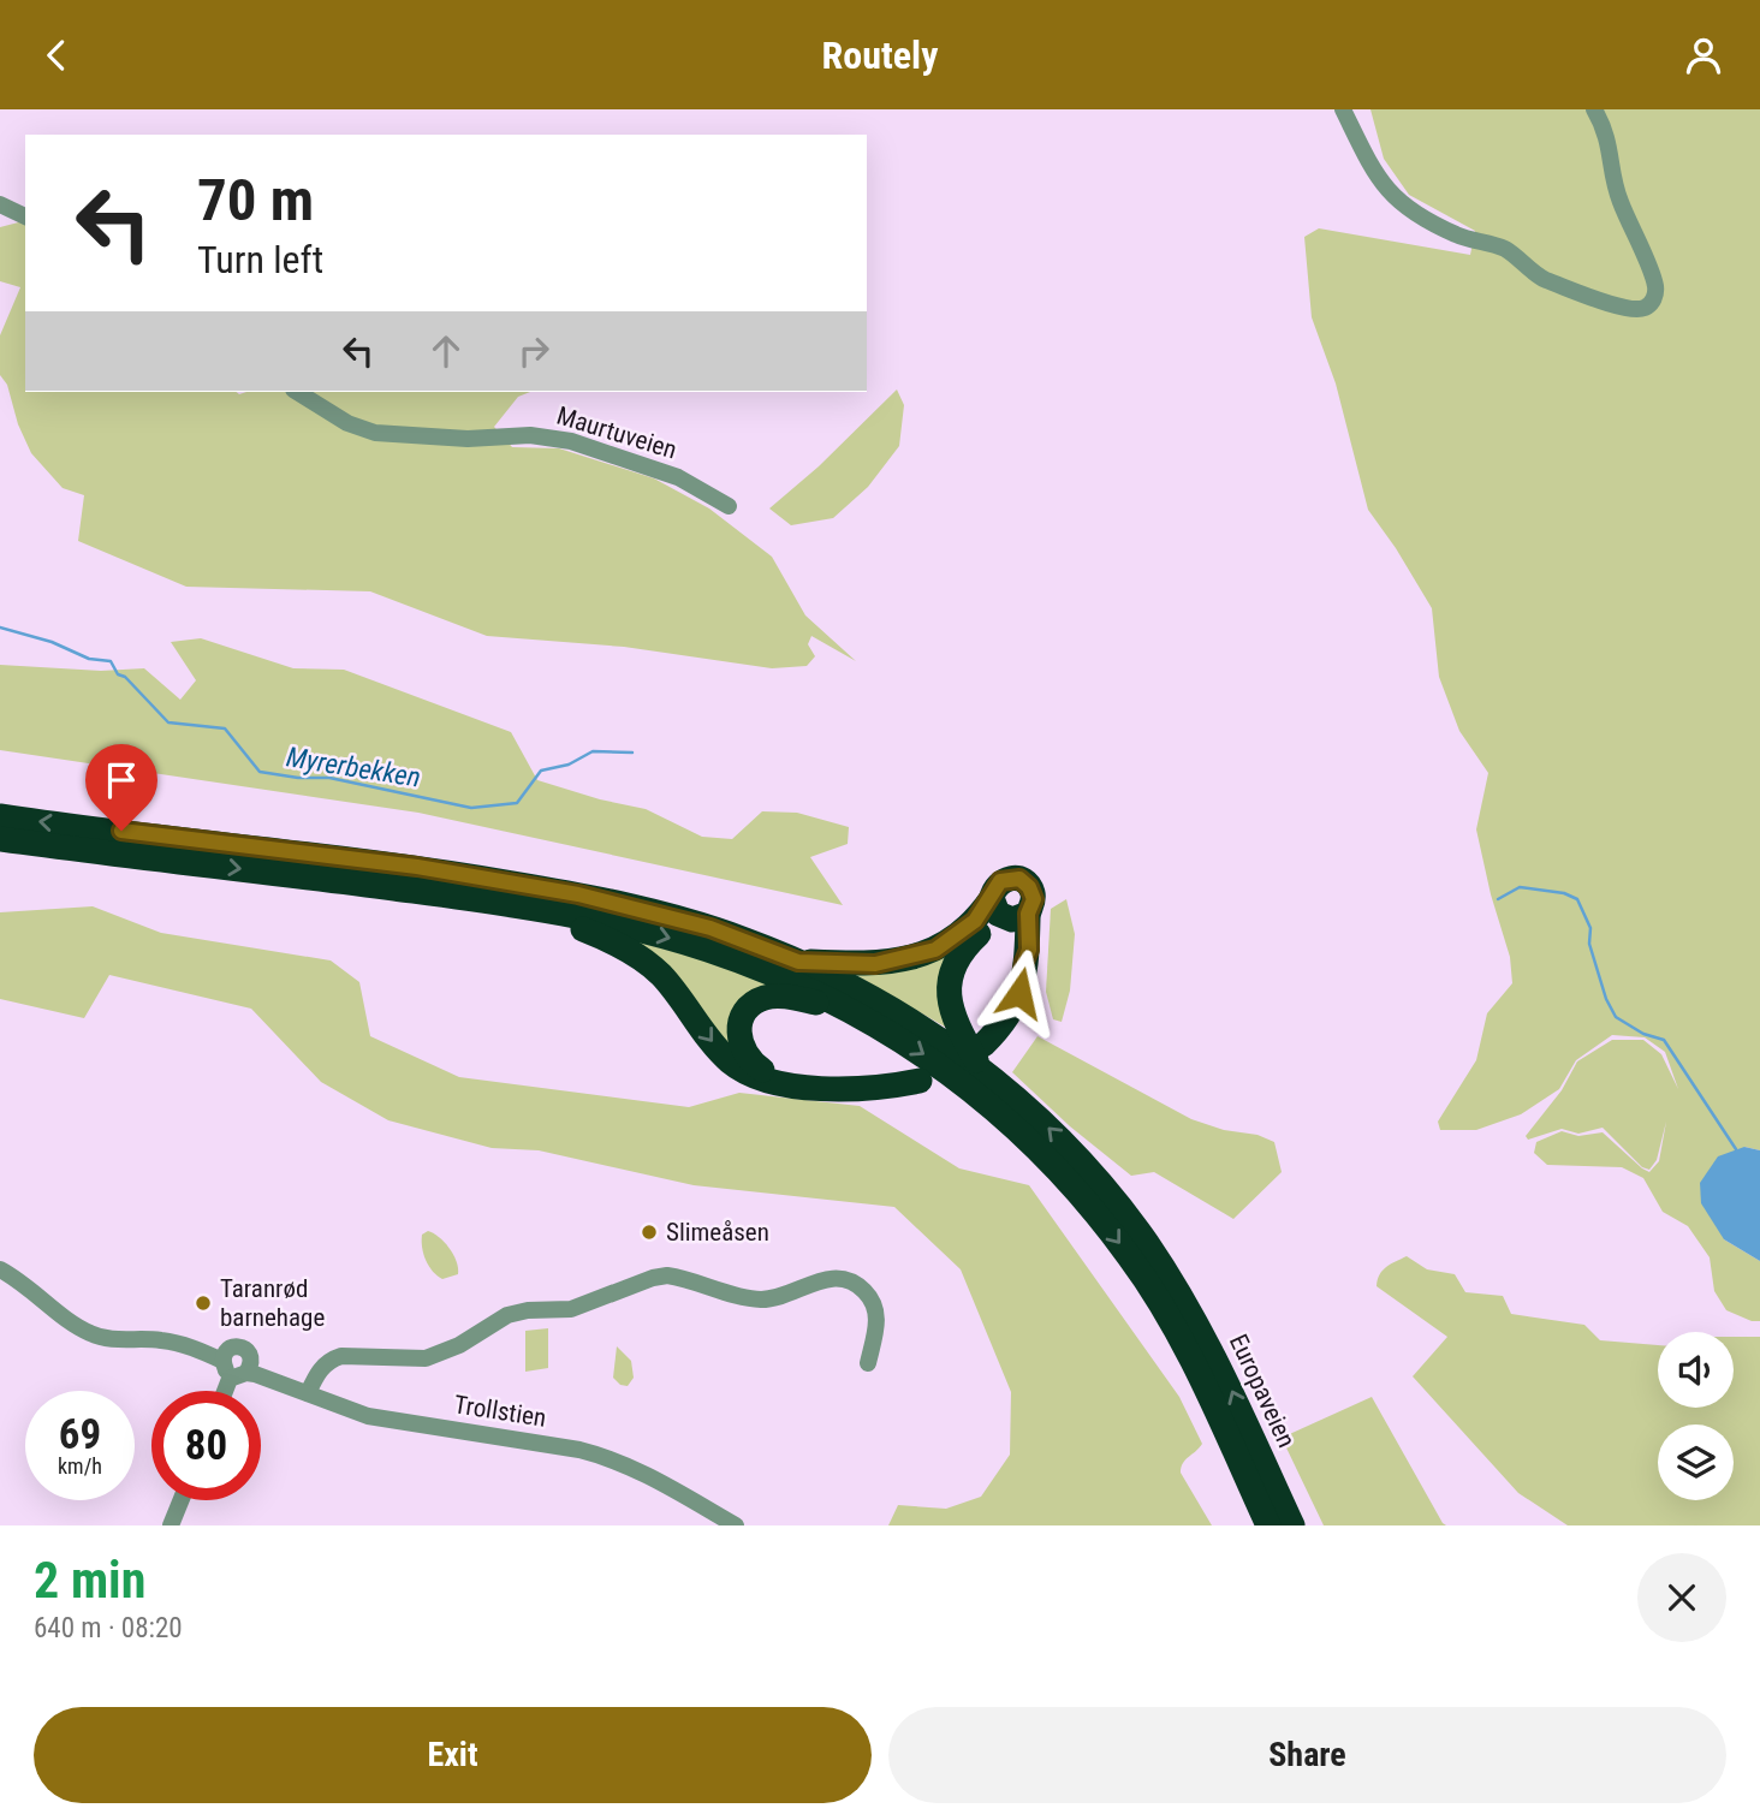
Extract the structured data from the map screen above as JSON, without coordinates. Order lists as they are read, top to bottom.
{
  "streets": {
    "highway": ["Europaveien"],
    "street": ["Maurtuveien", "Trollstien"]
  },
  "water": ["Myrerbekken"],
  "places": ["Slimeåsen", "Taranrød barnehage"],
  "page": {
    "header": "Routely",
    "turn": ["70 m", "Turn left"],
    "speed": "69 km/h",
    "limit": "80",
    "heading": ["2 min", "640 m · 08:20"],
    "buttons": ["Exit", "Share"]
  }
}
